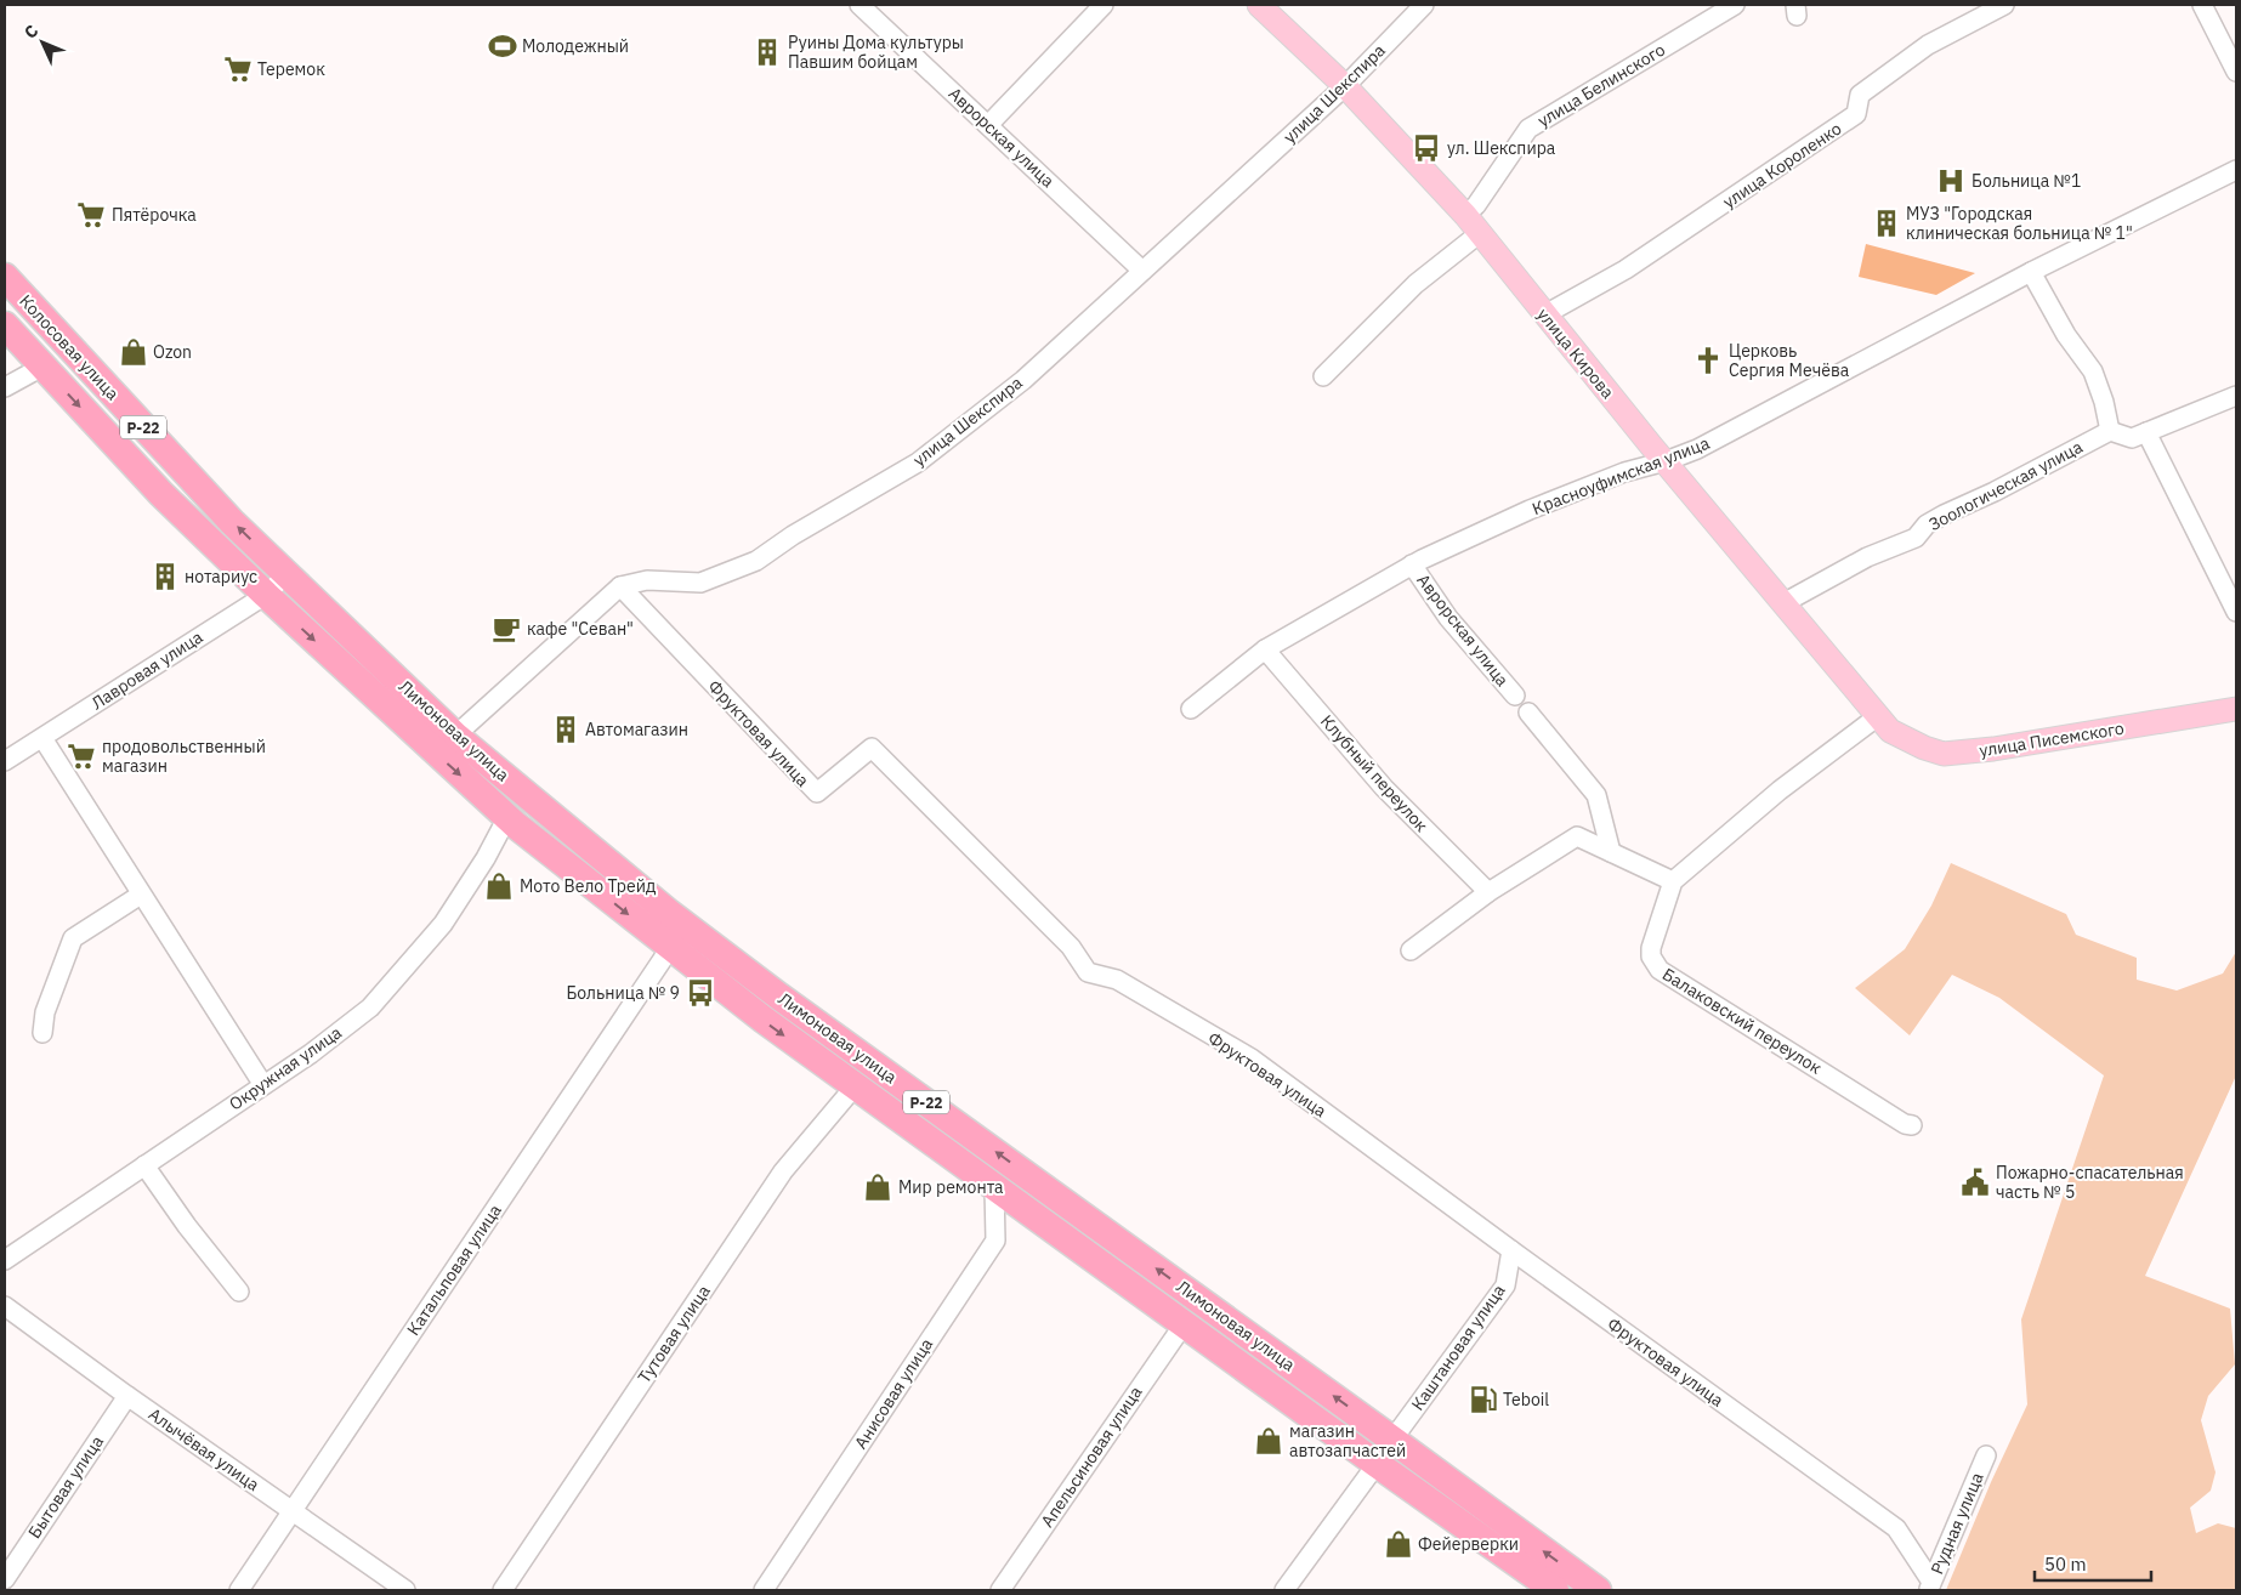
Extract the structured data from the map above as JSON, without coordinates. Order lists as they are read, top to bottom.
{
  "streets": {
    "highway": ["Колосовая улица", "Р-22", "Лимоновая улица"],
    "main road": ["улица Кирова", "улица Писемского"],
    "street": [
      "улица Белинского",
      "улица Шекспира",
      "Аврорская улица",
      "улица Короленко",
      "Красноуфимская улица",
      "Зоологическая улица",
      "Лавровая улица",
      "Фруктовая улица",
      "Клубный переулок",
      "Балаковский переулок",
      "Окружная улица",
      "Катальповая улица",
      "Тутовая улица",
      "Каштановая улица",
      "Анисовая улица",
      "Алычёвая улица",
      "Апельсиновая улица",
      "Бытовая улица",
      "Рудная улица"
    ]
  },
  "crossings": [
    ["улица Белинского", "улица Кирова"],
    ["улица Шекспира", "Аврорская улица"],
    ["улица Шекспира", "улица Кирова"],
    ["улица Шекспира", "Фруктовая улица"],
    ["Аврорская улица", "Красноуфимская улица"],
    ["улица Короленко", "улица Кирова"],
    ["Колосовая улица", "Лавровая улица"],
    ["Колосовая улица", "Лимоновая улица"],
    ["улица Кирова", "Красноуфимская улица"],
    ["улица Кирова", "Зоологическая улица"],
    ["улица Кирова", "улица Писемского"],
    ["Красноуфимская улица", "Клубный переулок"],
    ["Лавровая улица", "Лимоновая улица"],
    ["Лимоновая улица", "Окружная улица"],
    ["Лимоновая улица", "Катальповая улица"],
    ["Лимоновая улица", "Тутовая улица"],
    ["Лимоновая улица", "Каштановая улица"],
    ["Лимоновая улица", "Анисовая улица"],
    ["Лимоновая улица", "Апельсиновая улица"],
    ["Фруктовая улица", "Каштановая улица"],
    ["Фруктовая улица", "Рудная улица"],
    ["Катальповая улица", "Алычёвая улица"],
    ["Алычёвая улица", "Бытовая улица"]
  ],
  "places": {
    "sports": ["Молодежный"],
    "building": [
      "Руины Дома культуры Павшим бойцам",
      "МУЗ \"Городская клиническая больница № 1\"",
      "нотариус",
      "Автомагазин"
    ],
    "supermarket": ["Теремок", "Пятёрочка", "продовольственный магазин"],
    "bus stop": ["ул. Шекспира", "Больница № 9"],
    "hospital": ["Больница №1"],
    "shop": [
      "Ozon",
      "Мото Вело Трейд",
      "Мир ремонта",
      "магазин автозапчастей",
      "Фейерверки"
    ],
    "church": ["Церковь Сергия Мечёва"],
    "cafe": ["кафе \"Севан\""],
    "public building": ["Пожарно-спасательная часть № 5"],
    "fuel station": ["Teboil"]
  },
  "scale_bar": "50 m",
  "north": "top left"
}
